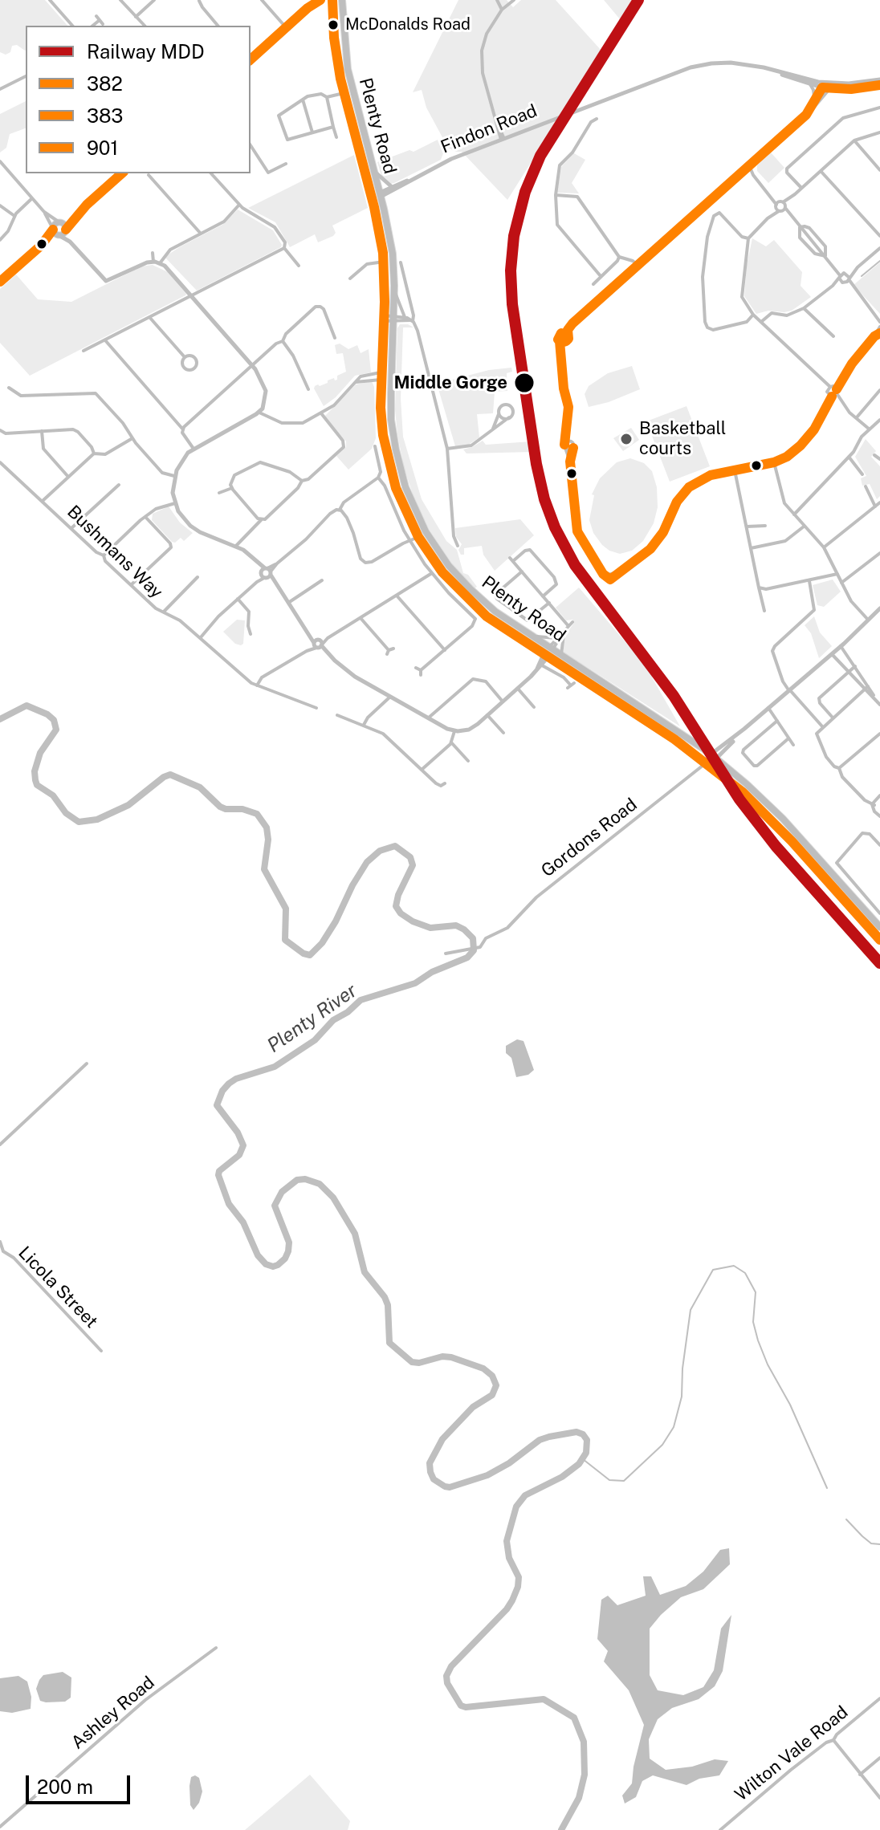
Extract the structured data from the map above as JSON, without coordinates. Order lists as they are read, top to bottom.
{
  "streets": {
    "highway": ["Plenty Road", "Findon Road", "Gordons Road"],
    "street": [
      "Bushmans Way",
      "Licola Street",
      "Ashley Road",
      "Wilton Vale Road"
    ]
  },
  "crossings": [
    ["Plenty Road", "Findon Road"],
    ["Plenty Road", "Gordons Road"]
  ],
  "water": ["Plenty River"],
  "places": ["McDonalds Road", "Middle Gorge", "Basketball courts"],
  "lines": [
    "rail line MDD",
    "transit line 382",
    "transit line 901",
    "transit line 383"
  ],
  "legend": [
    "Railway MDD",
    "382",
    "383",
    "901"
  ],
  "scale_bar": "200 m"
}
